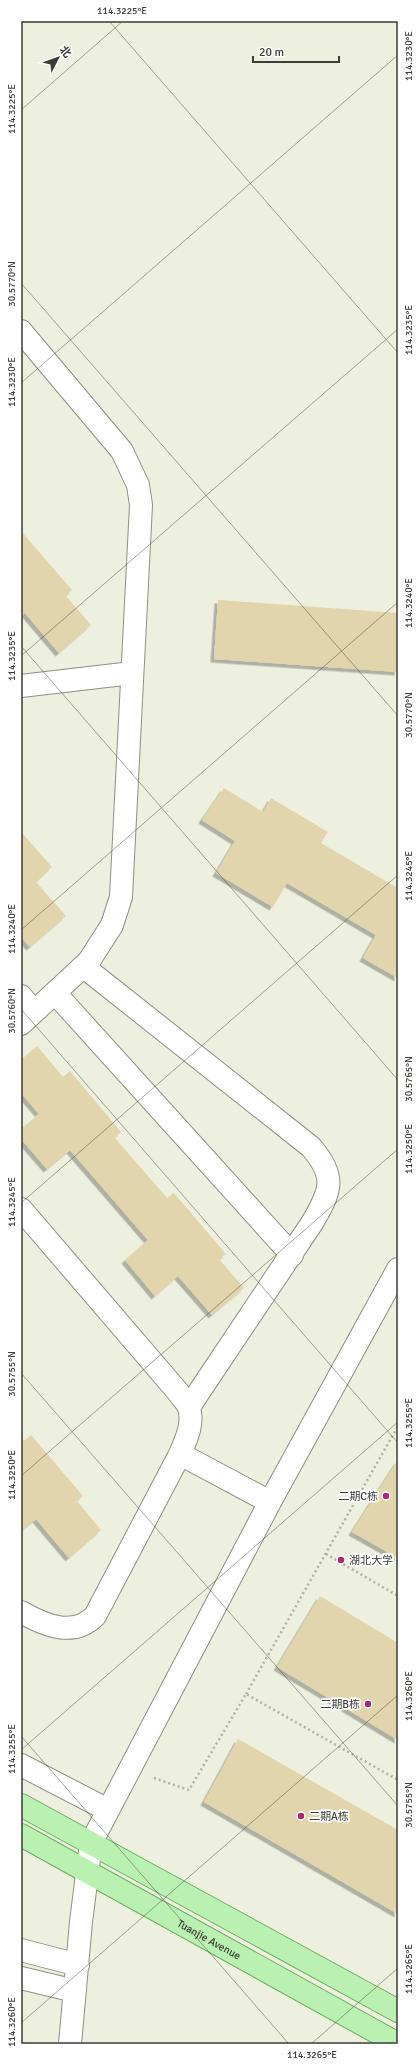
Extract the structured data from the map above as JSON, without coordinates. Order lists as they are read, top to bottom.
{
  "streets": {
    "main road": ["Tuanjie Avenue"]
  },
  "places": [
    "二期C栋",
    "湖北大学",
    "二期B栋",
    "二期A栋"
  ],
  "scale_bar": "20 m",
  "north": "top right",
  "coordinates": [
    "114.3225°E",
    "114.3230°E",
    "30.5770°N",
    "114.3235°E",
    "114.3240°E",
    "114.3245°E",
    "30.5760°N",
    "30.5765°N",
    "114.3250°E",
    "30.5755°N",
    "114.3255°E",
    "114.3260°E",
    "114.3265°E"
  ]
}
